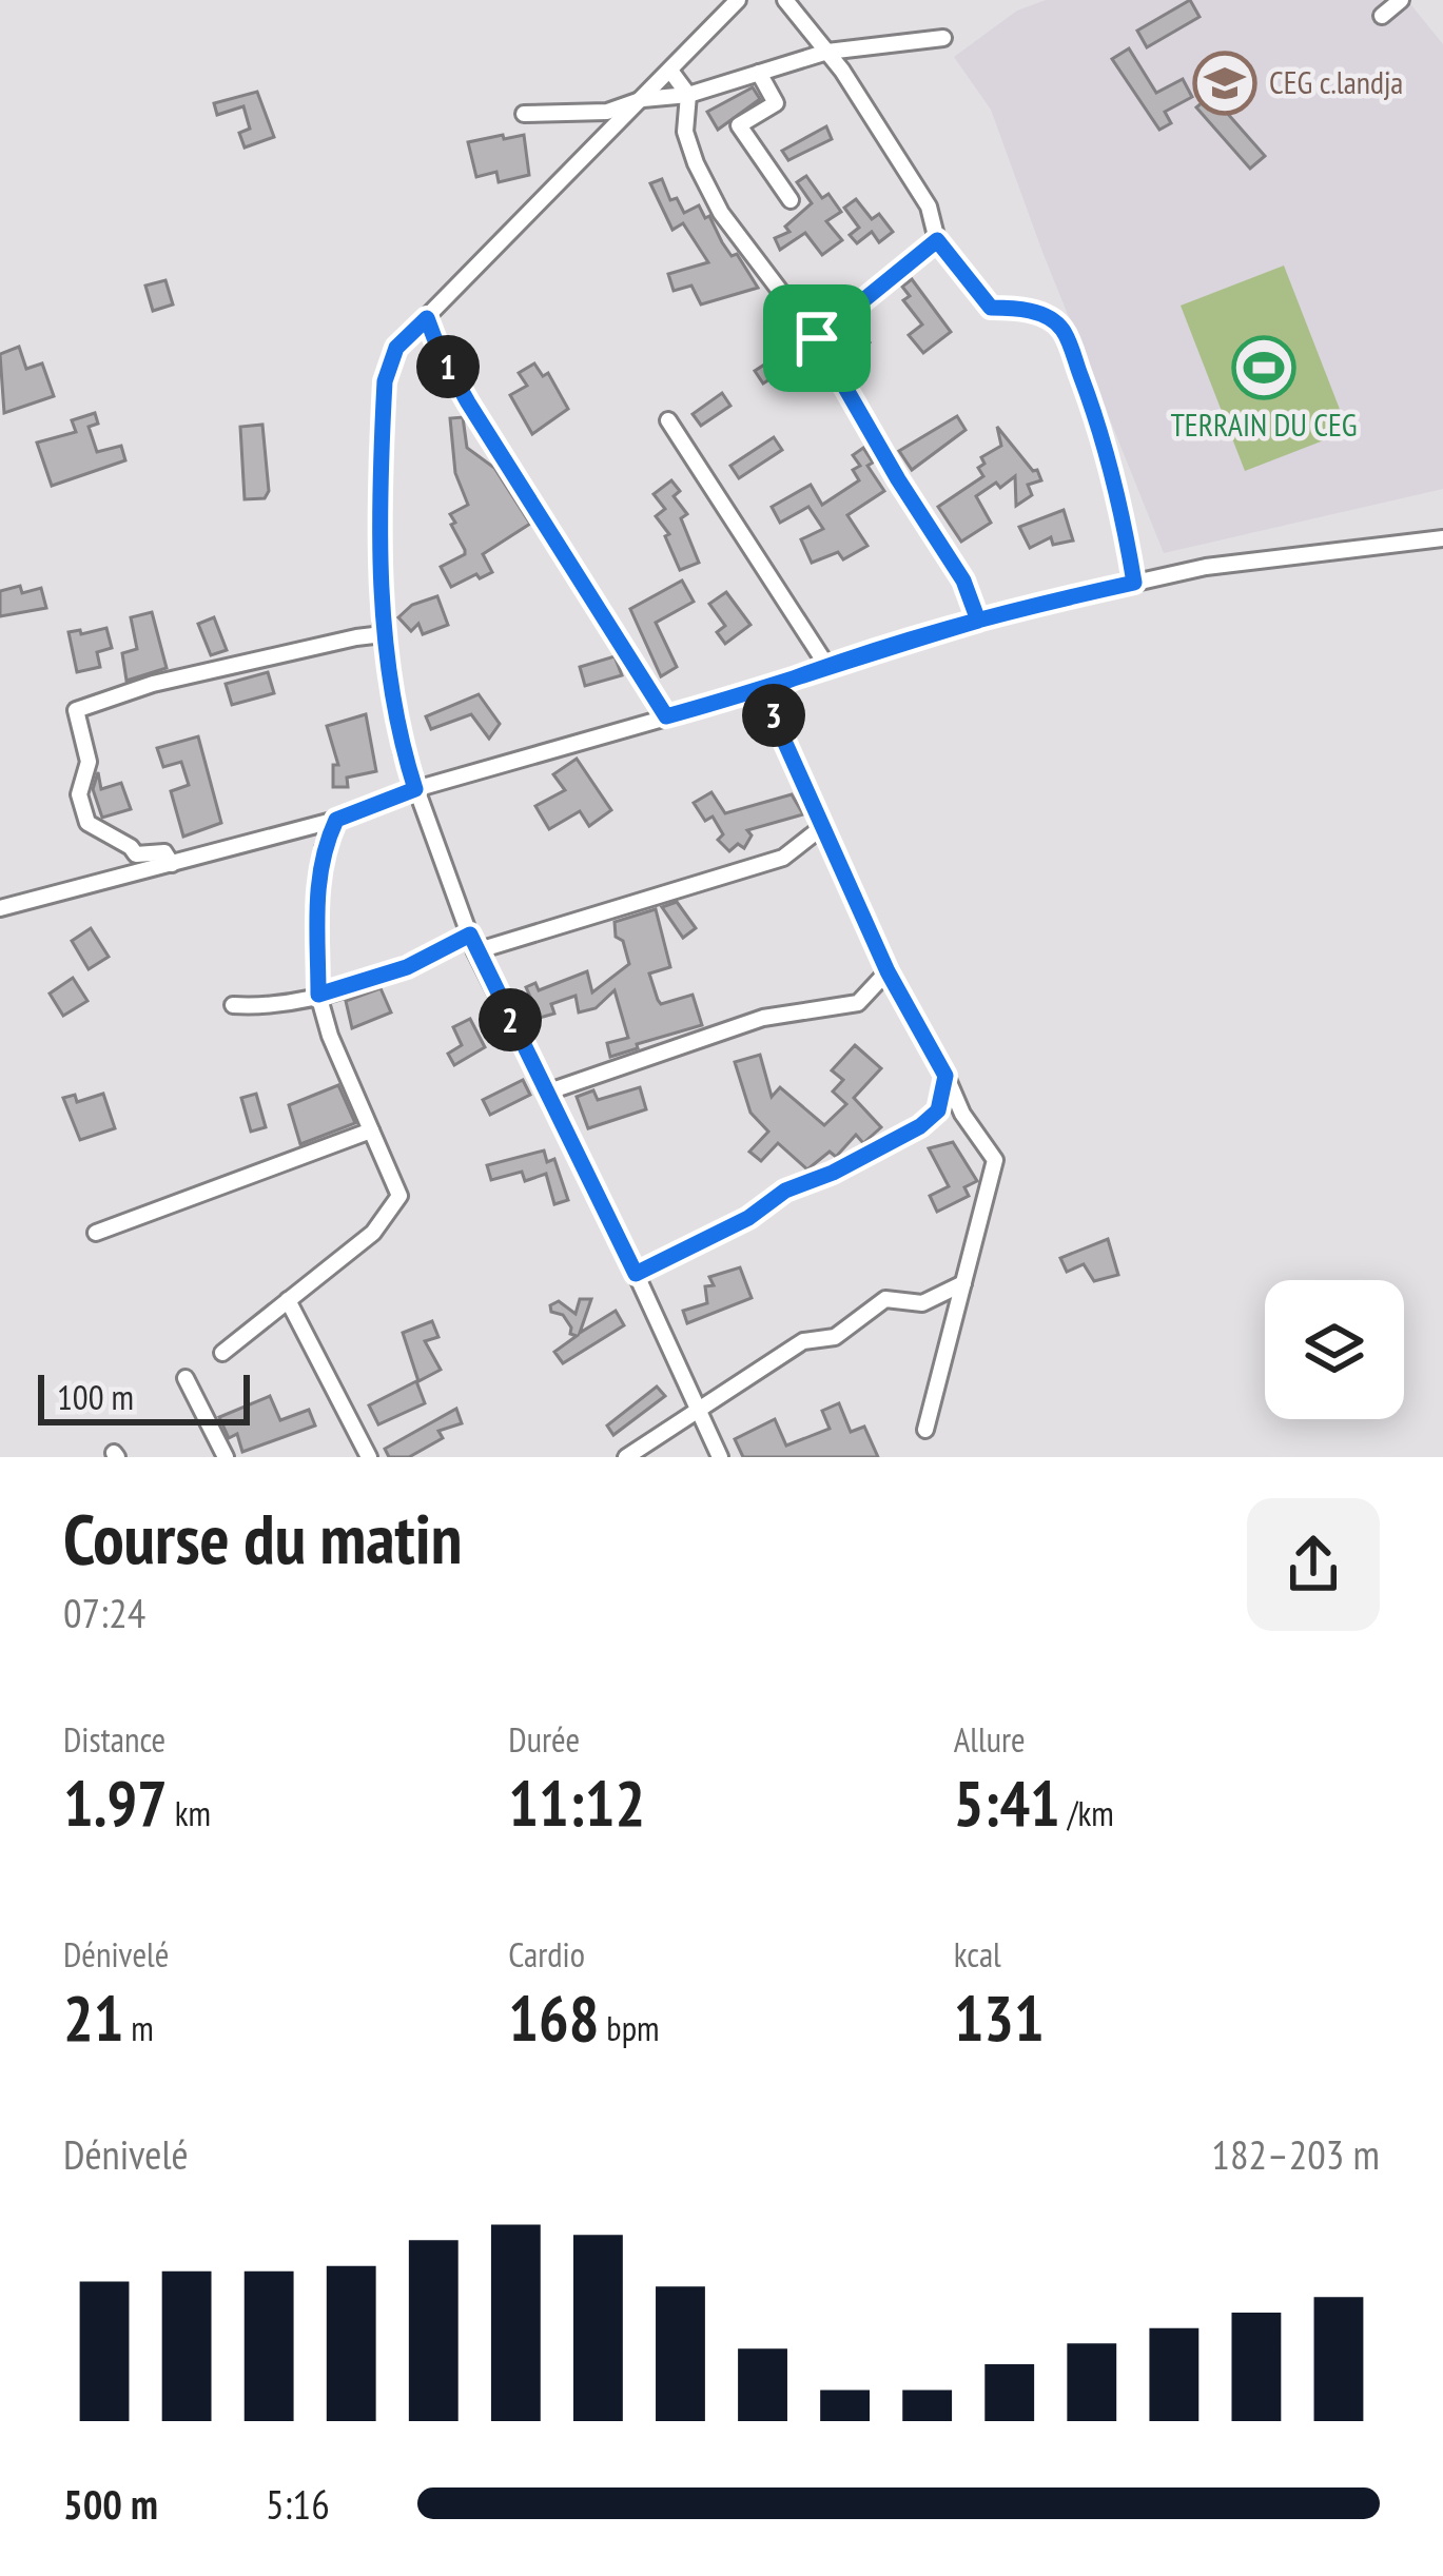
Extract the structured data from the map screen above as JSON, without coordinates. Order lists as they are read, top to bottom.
{
  "places": {
    "school or university": ["CEG c.landja"],
    "sports": ["TERRAIN DU CEG"]
  },
  "scale_bar": "100 m",
  "page": {
    "pins": ["1", "3", "2"],
    "scale": "100 m",
    "heading": ["Course du matin", "07:24"],
    "stats": [
      ["Distance", "1.97 km"],
      ["Durée", "11:12"],
      ["Allure", "5:41 /km"],
      ["Dénivelé", "21 m"],
      ["Cardio", "168 bpm"],
      ["kcal", "131"]
    ],
    "chart": ["Dénivelé", "182–203 m"],
    "list": [
      {
        "name": "500 m",
        "note": "5:16"
      }
    ]
  }
}
